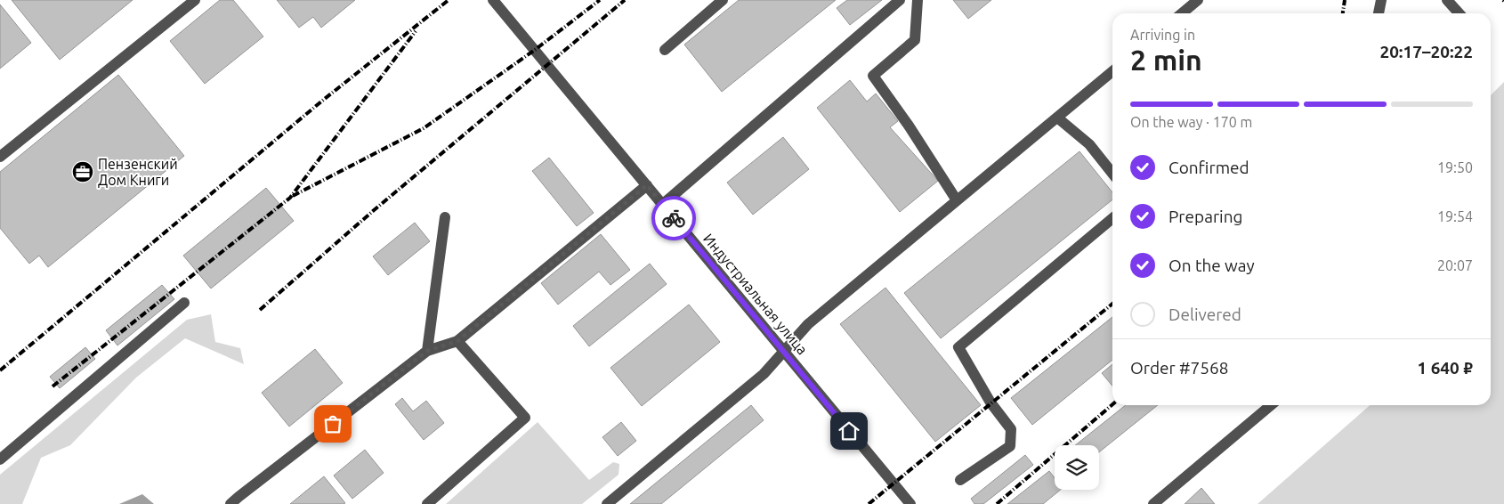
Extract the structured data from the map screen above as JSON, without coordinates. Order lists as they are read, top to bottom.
{
  "streets": {
    "street": ["Индустриальная улица"]
  },
  "places": {
    "office": ["Пензенский Дом Книги"]
  },
  "page": {
    "heading": ["2 min", "Arriving in", "20:17–20:22"],
    "panel": ["Order #7568", "1 640 ₽"],
    "bar": "On the way · 170 m",
    "list": [
      ["Confirmed", "19:50"],
      ["Preparing", "19:54"],
      ["On the way", "20:07"],
      "Delivered"
    ]
  }
}
